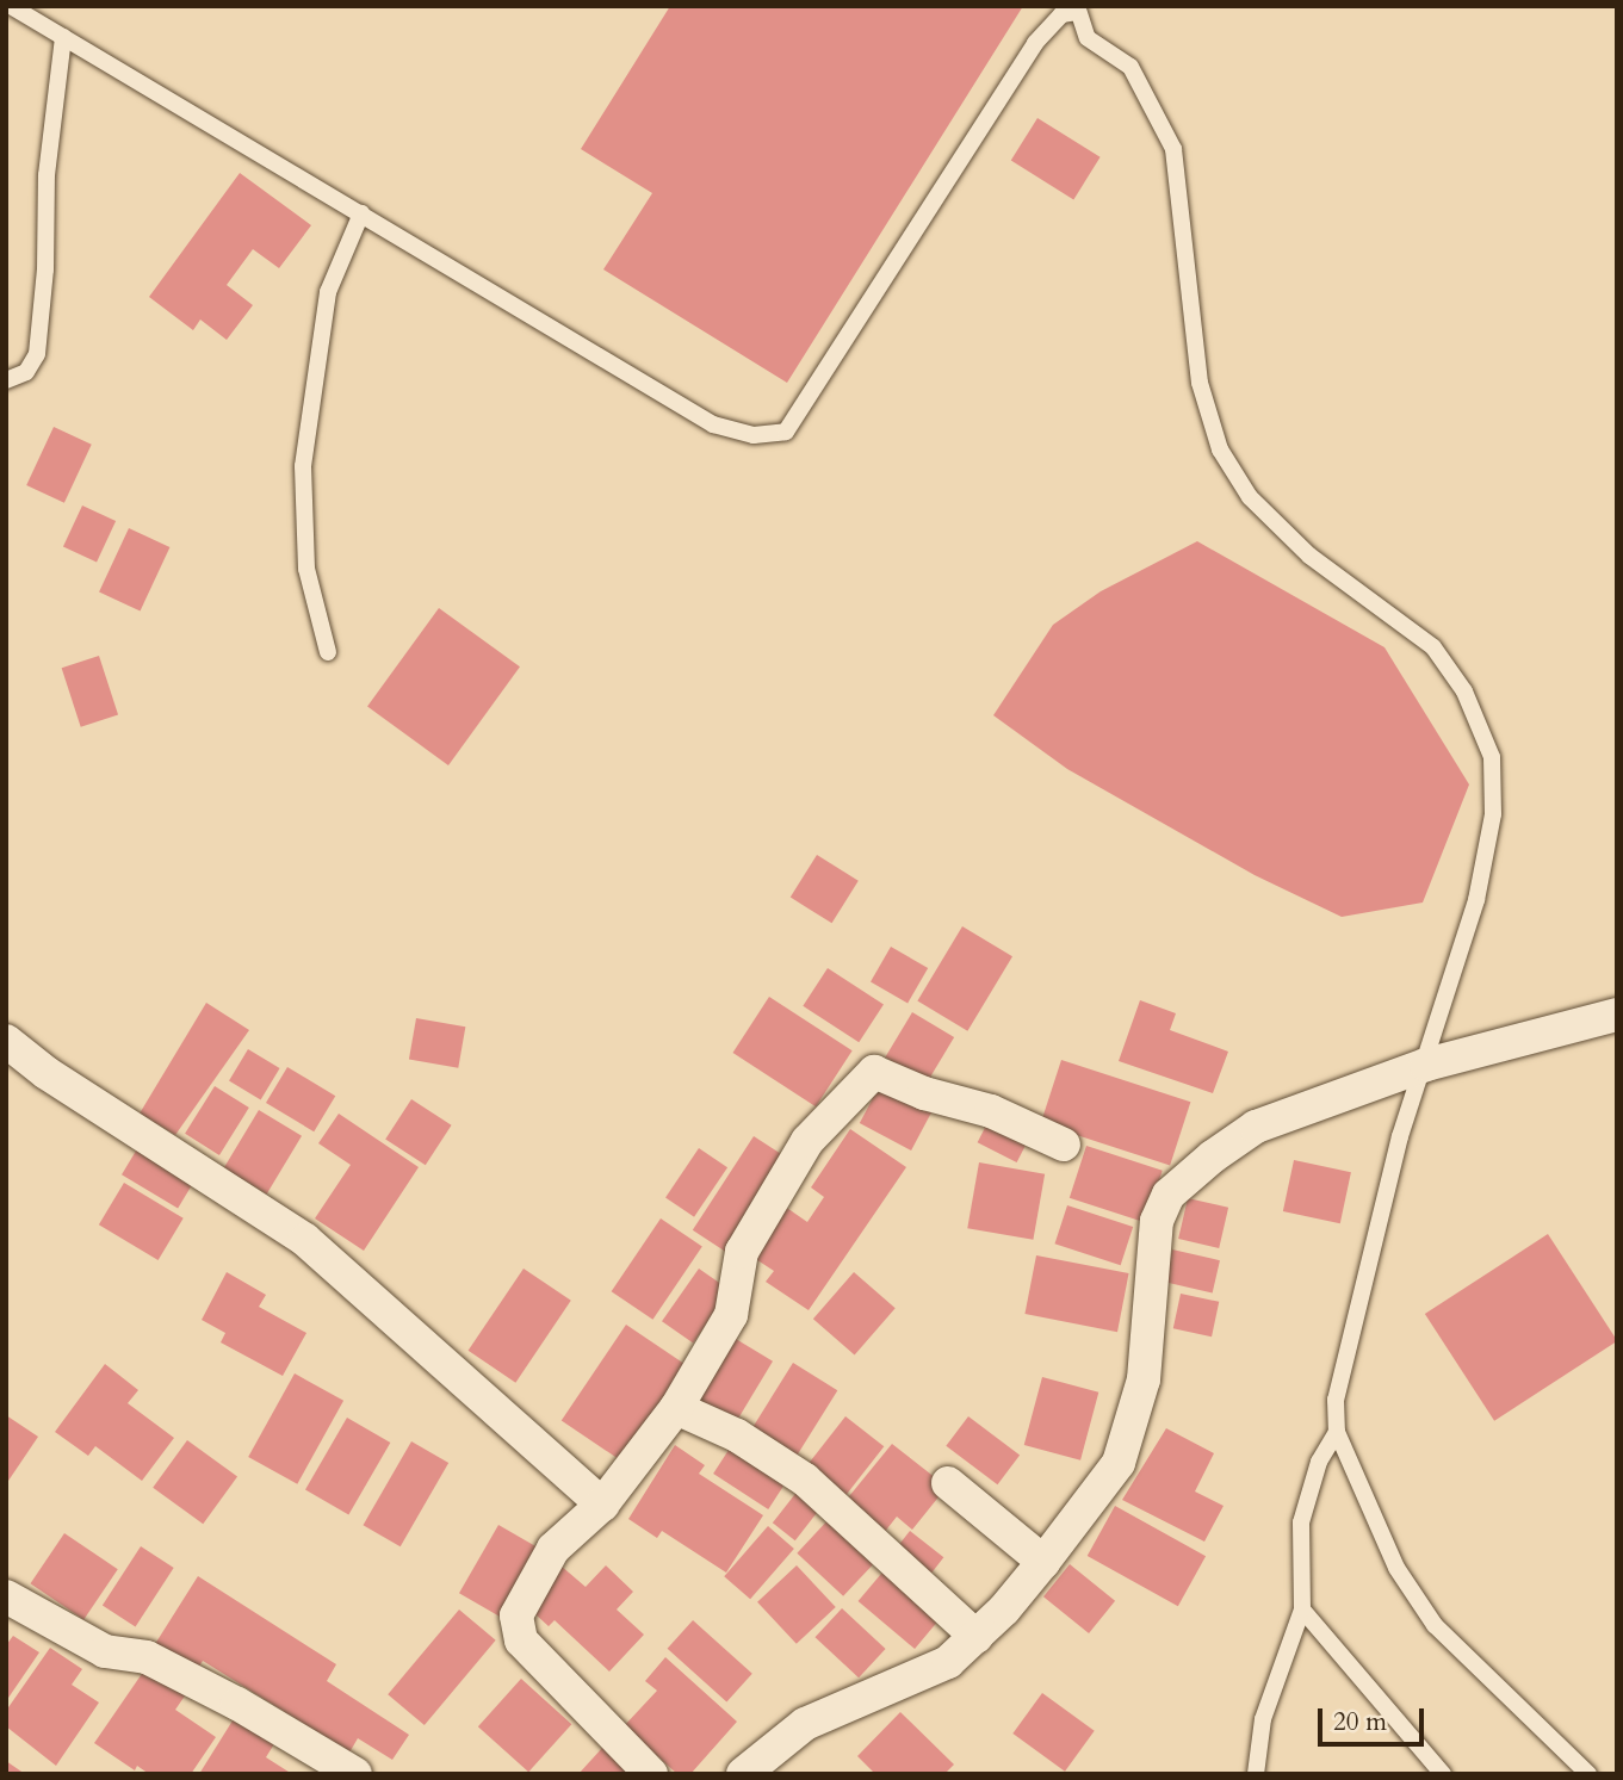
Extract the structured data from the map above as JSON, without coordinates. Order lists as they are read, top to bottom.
{
  "scale_bar": "20 m"
}
